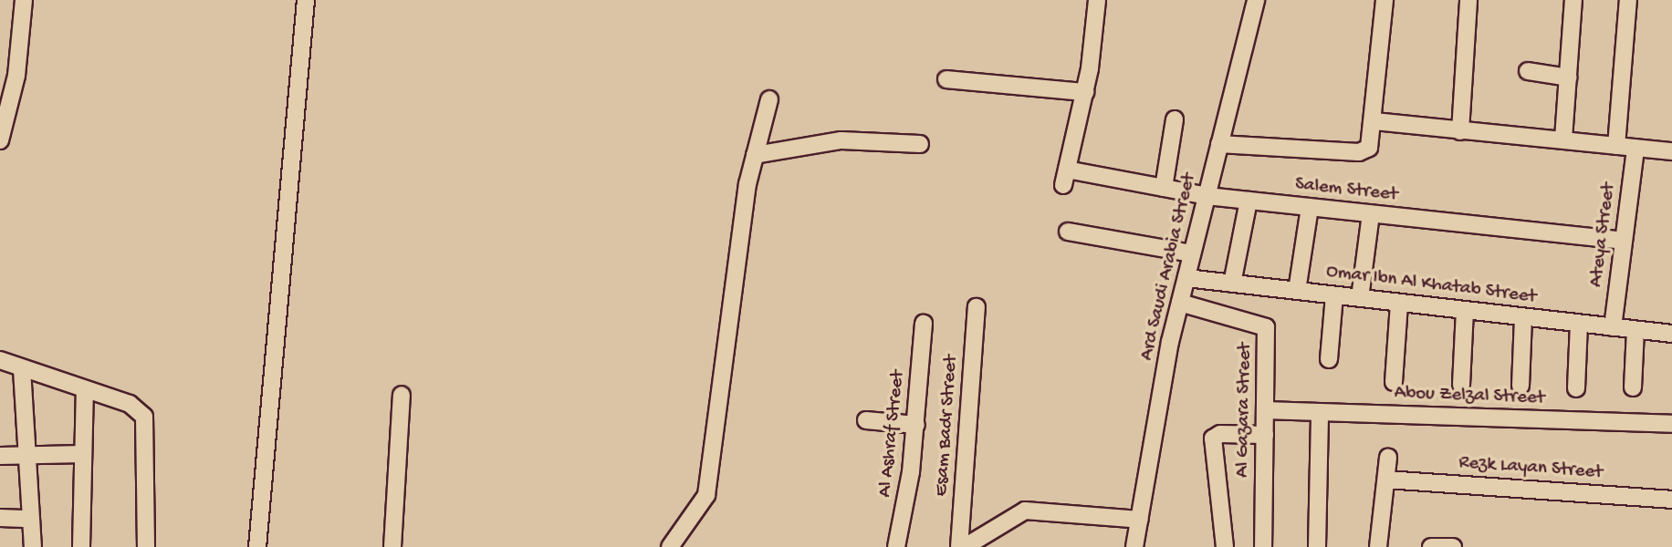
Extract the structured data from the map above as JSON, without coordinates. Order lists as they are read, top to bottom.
{
  "streets": {
    "street": [
      "Salem Street",
      "Ateya Street",
      "Ard Saudi Arabia Street",
      "Omar Ibn Al Khatab Street",
      "Abou Zelzal Street",
      "Al Gazara Street",
      "Esam Badr Street",
      "Al Ashraf Street",
      "Rezk Layan Street"
    ]
  },
  "crossings": [
    ["Salem Street", "Ateya Street"],
    ["Salem Street", "Ard Saudi Arabia Street"],
    ["Ateya Street", "Omar Ibn Al Khatab Street"],
    ["Ard Saudi Arabia Street", "Omar Ibn Al Khatab Street"],
    ["Ard Saudi Arabia Street", "Al Gazara Street"],
    ["Abou Zelzal Street", "Al Gazara Street"]
  ]
}
